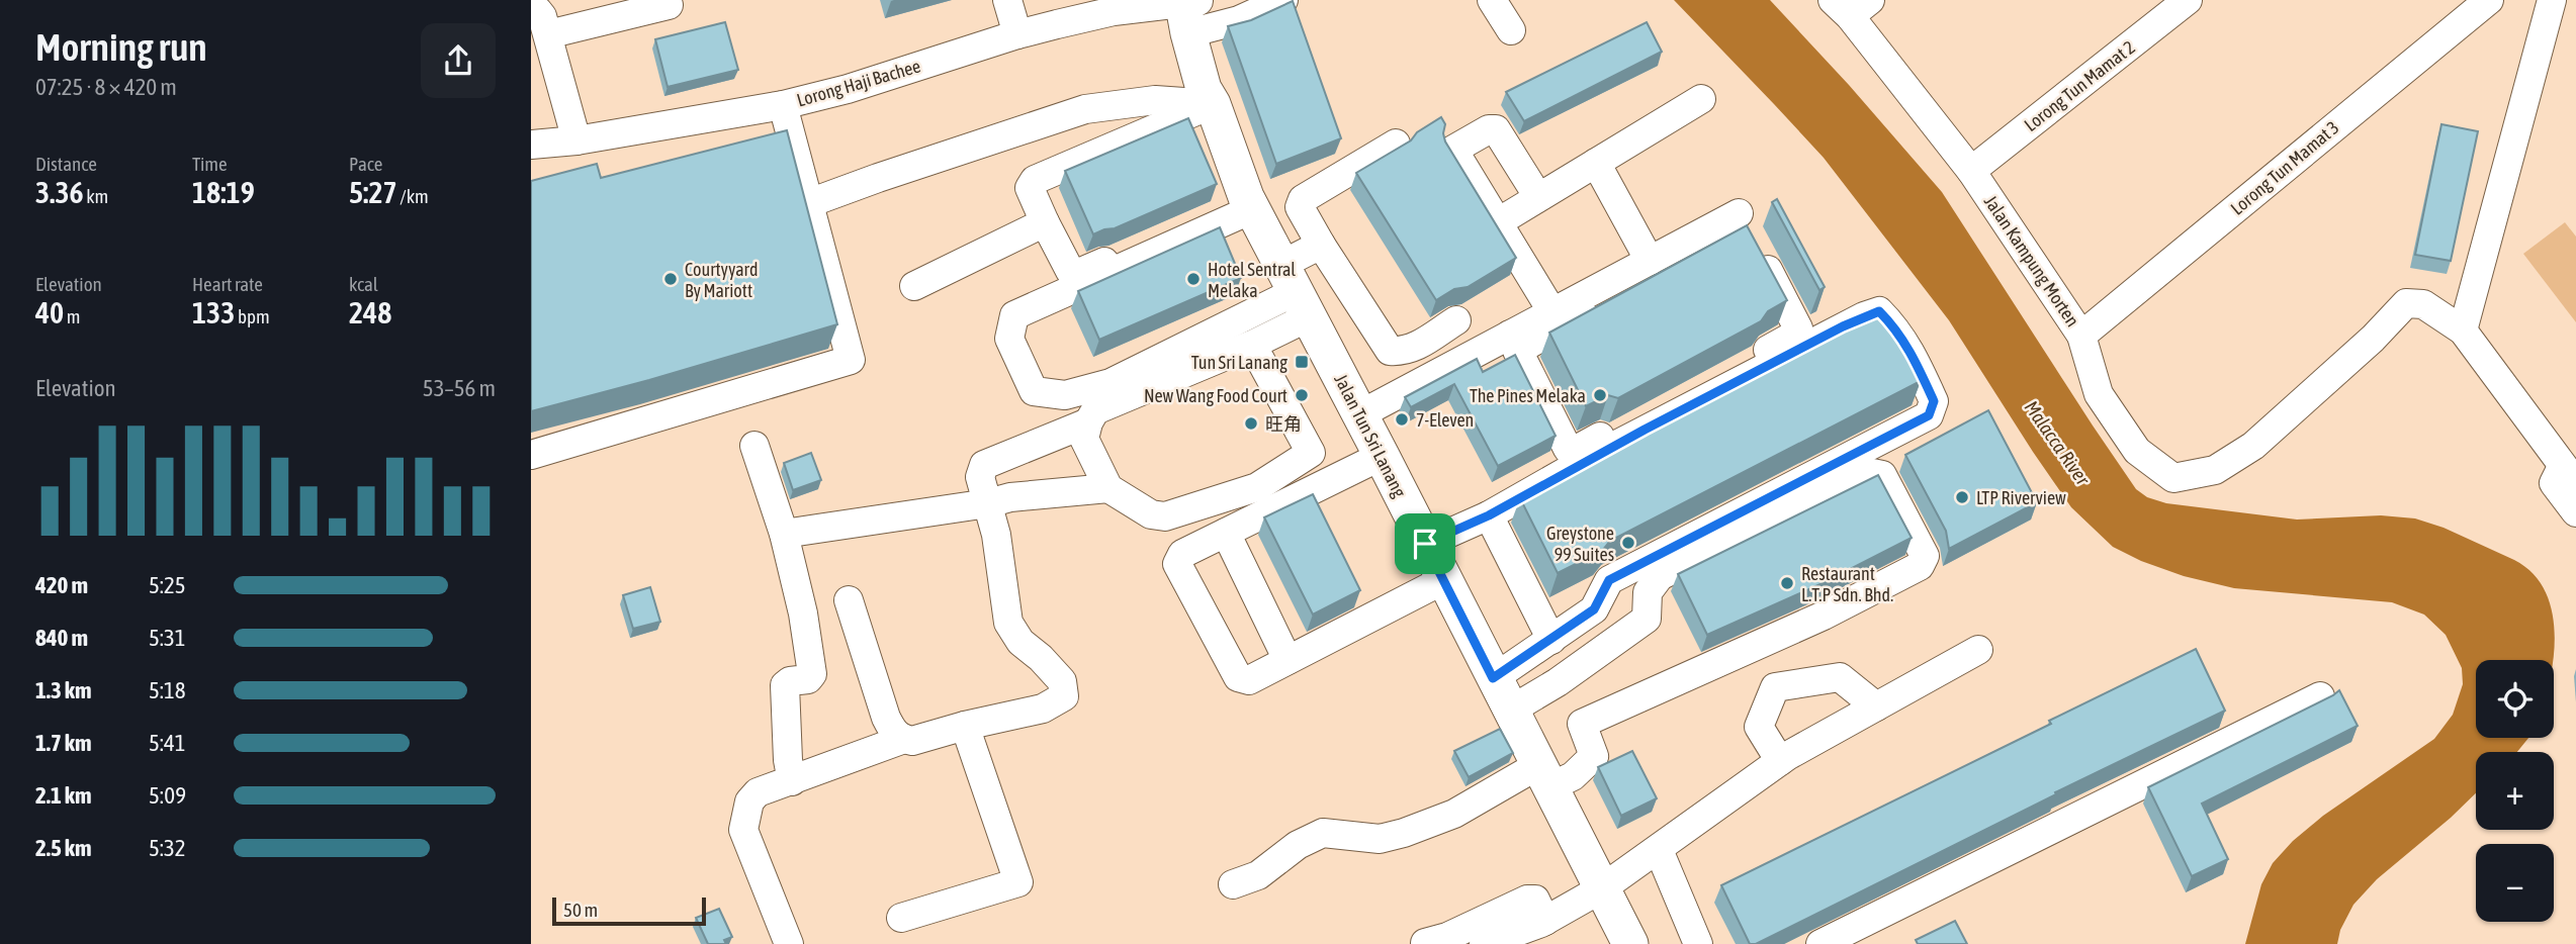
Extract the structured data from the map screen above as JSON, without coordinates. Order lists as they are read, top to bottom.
{
  "streets": {
    "main road": ["Jalan Tun Sri Lanang"],
    "street": [
      "Lorong Haji Bachee",
      "Lorong Tun Mamat 2",
      "Lorong Tun Mamat 3",
      "Jalan Kampung Morten"
    ]
  },
  "crossings": [
    ["Lorong Haji Bachee", "Jalan Tun Sri Lanang"],
    ["Lorong Tun Mamat 2", "Jalan Kampung Morten"],
    ["Lorong Tun Mamat 3", "Jalan Kampung Morten"]
  ],
  "water": ["Malacca River"],
  "places": {
    "other": [
      "Courtyyard By Mariott",
      "Hotel Sentral Melaka",
      "New Wang Food Court",
      "The Pines Melaka",
      "7-Eleven",
      "旺角",
      "LTP Riverview",
      "Greystone 99 Suites",
      "Restaurant L.T.P Sdn. Bhd."
    ],
    "transit": ["Tun Sri Lanang"]
  },
  "scale_bar": "50 m",
  "page": {
    "heading": ["Morning run", "07:25 · 8 × 420 m"],
    "stats": [
      ["Distance", "3.36 km"],
      ["Time", "18:19"],
      ["Pace", "5:27 /km"],
      ["Elevation", "40 m"],
      ["Heart rate", "133 bpm"],
      ["kcal", "248"]
    ],
    "chart": ["Elevation", "53–56 m"],
    "list": [
      {
        "name": "420 m",
        "note": "5:25"
      },
      {
        "name": "840 m",
        "note": "5:31"
      },
      {
        "name": "1.3 km",
        "note": "5:18"
      },
      {
        "name": "1.7 km",
        "note": "5:41"
      },
      {
        "name": "2.1 km",
        "note": "5:09"
      },
      {
        "name": "2.5 km",
        "note": "5:32"
      }
    ],
    "map_buttons": ["+", "−"],
    "scale": "50 m"
  }
}
